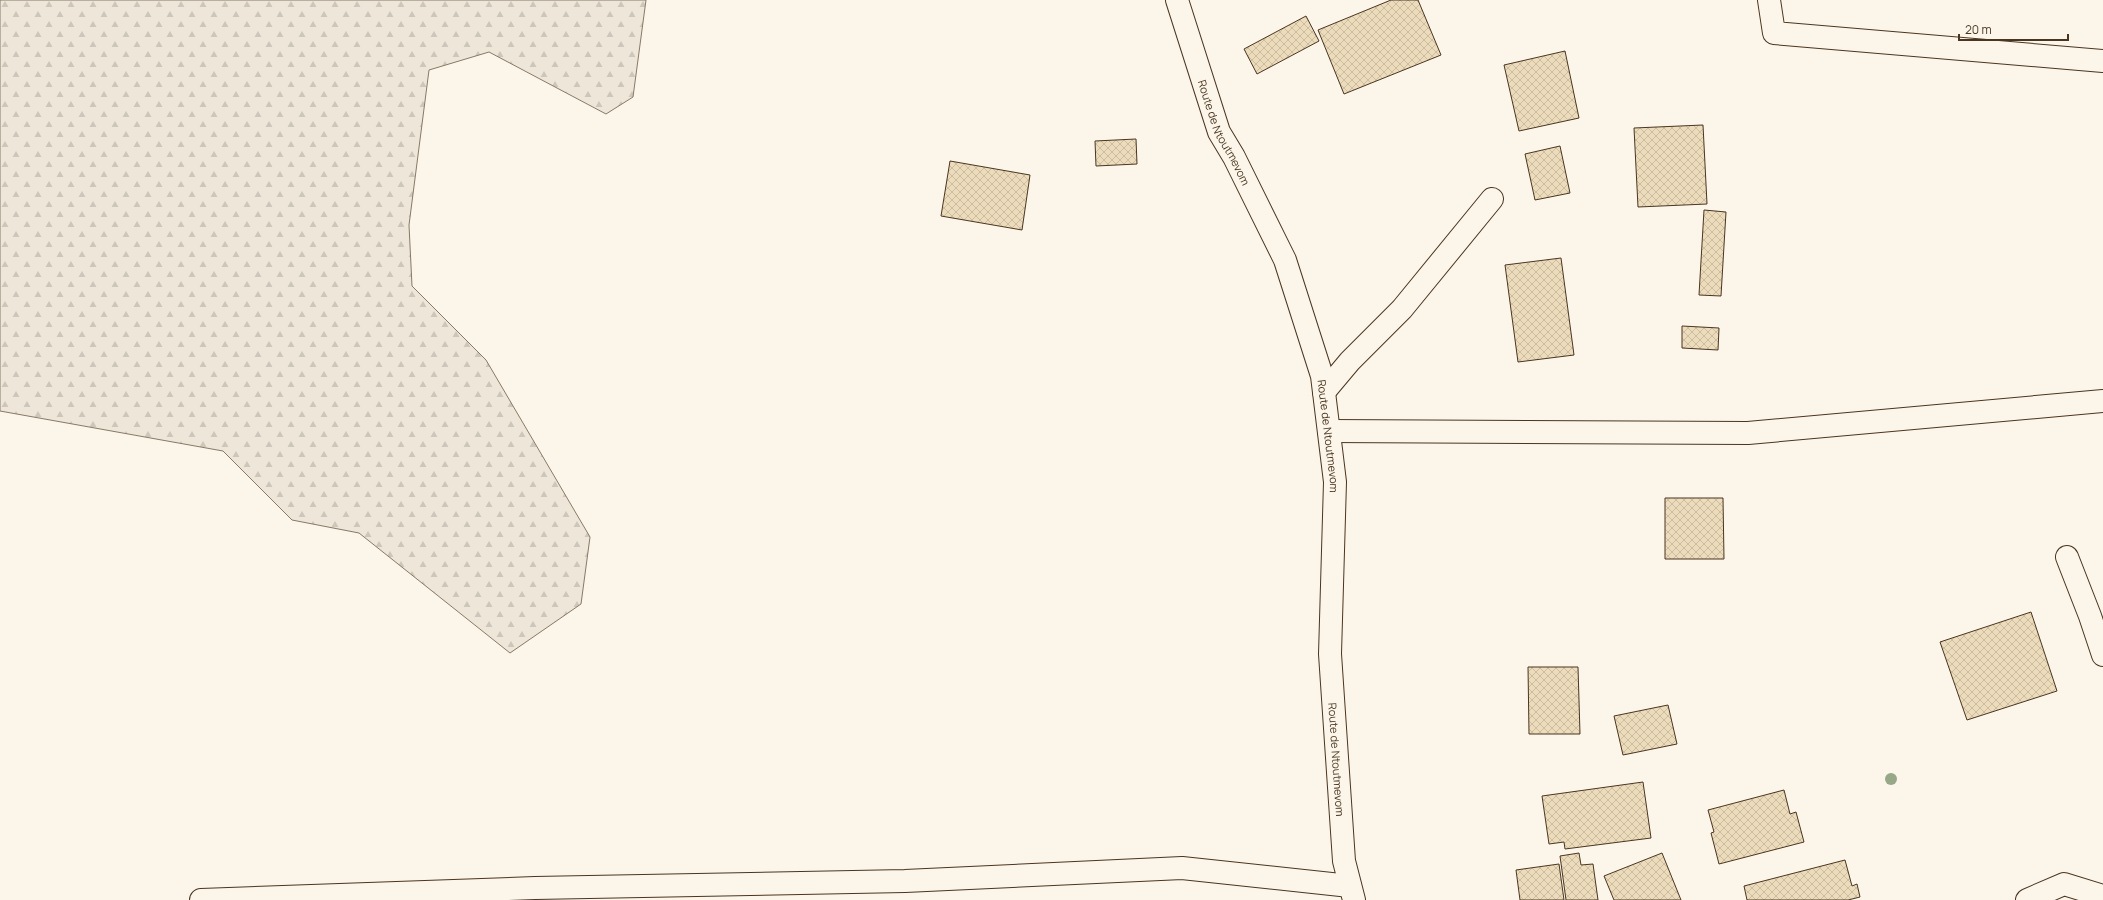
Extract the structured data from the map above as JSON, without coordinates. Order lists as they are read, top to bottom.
{
  "streets": {
    "street": ["Route de Ntoutmevom"]
  },
  "scale_bar": "20 m"
}
